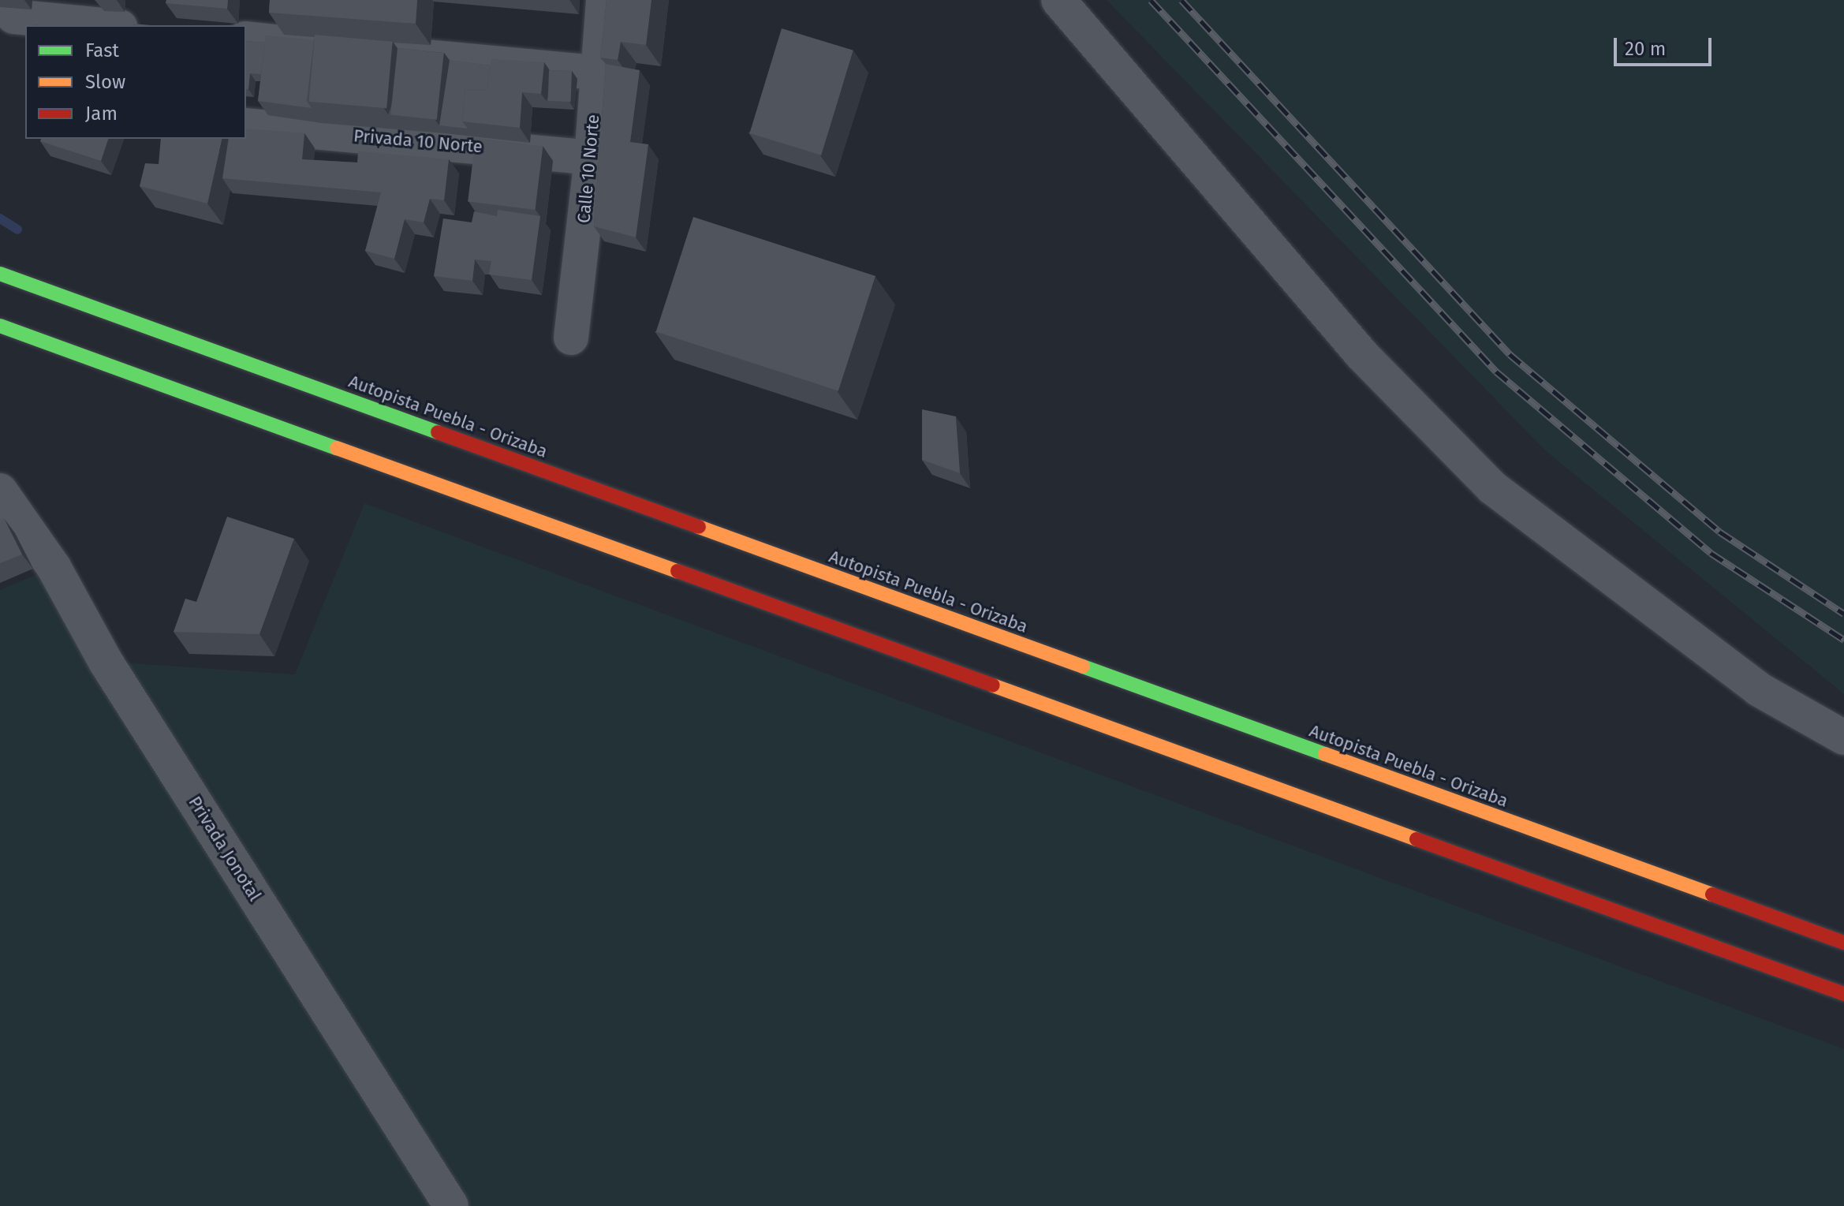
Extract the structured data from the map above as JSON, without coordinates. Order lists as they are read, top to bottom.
{
  "streets": {
    "highway": ["Autopista Puebla - Orizaba"],
    "street": ["Privada 10 Norte", "Calle 10 Norte", "Privada Jonotal"]
  },
  "crossings": [
    ["Privada 10 Norte", "Calle 10 Norte"]
  ],
  "legend": ["Fast", "Slow", "Jam"],
  "scale_bar": "20 m"
}
